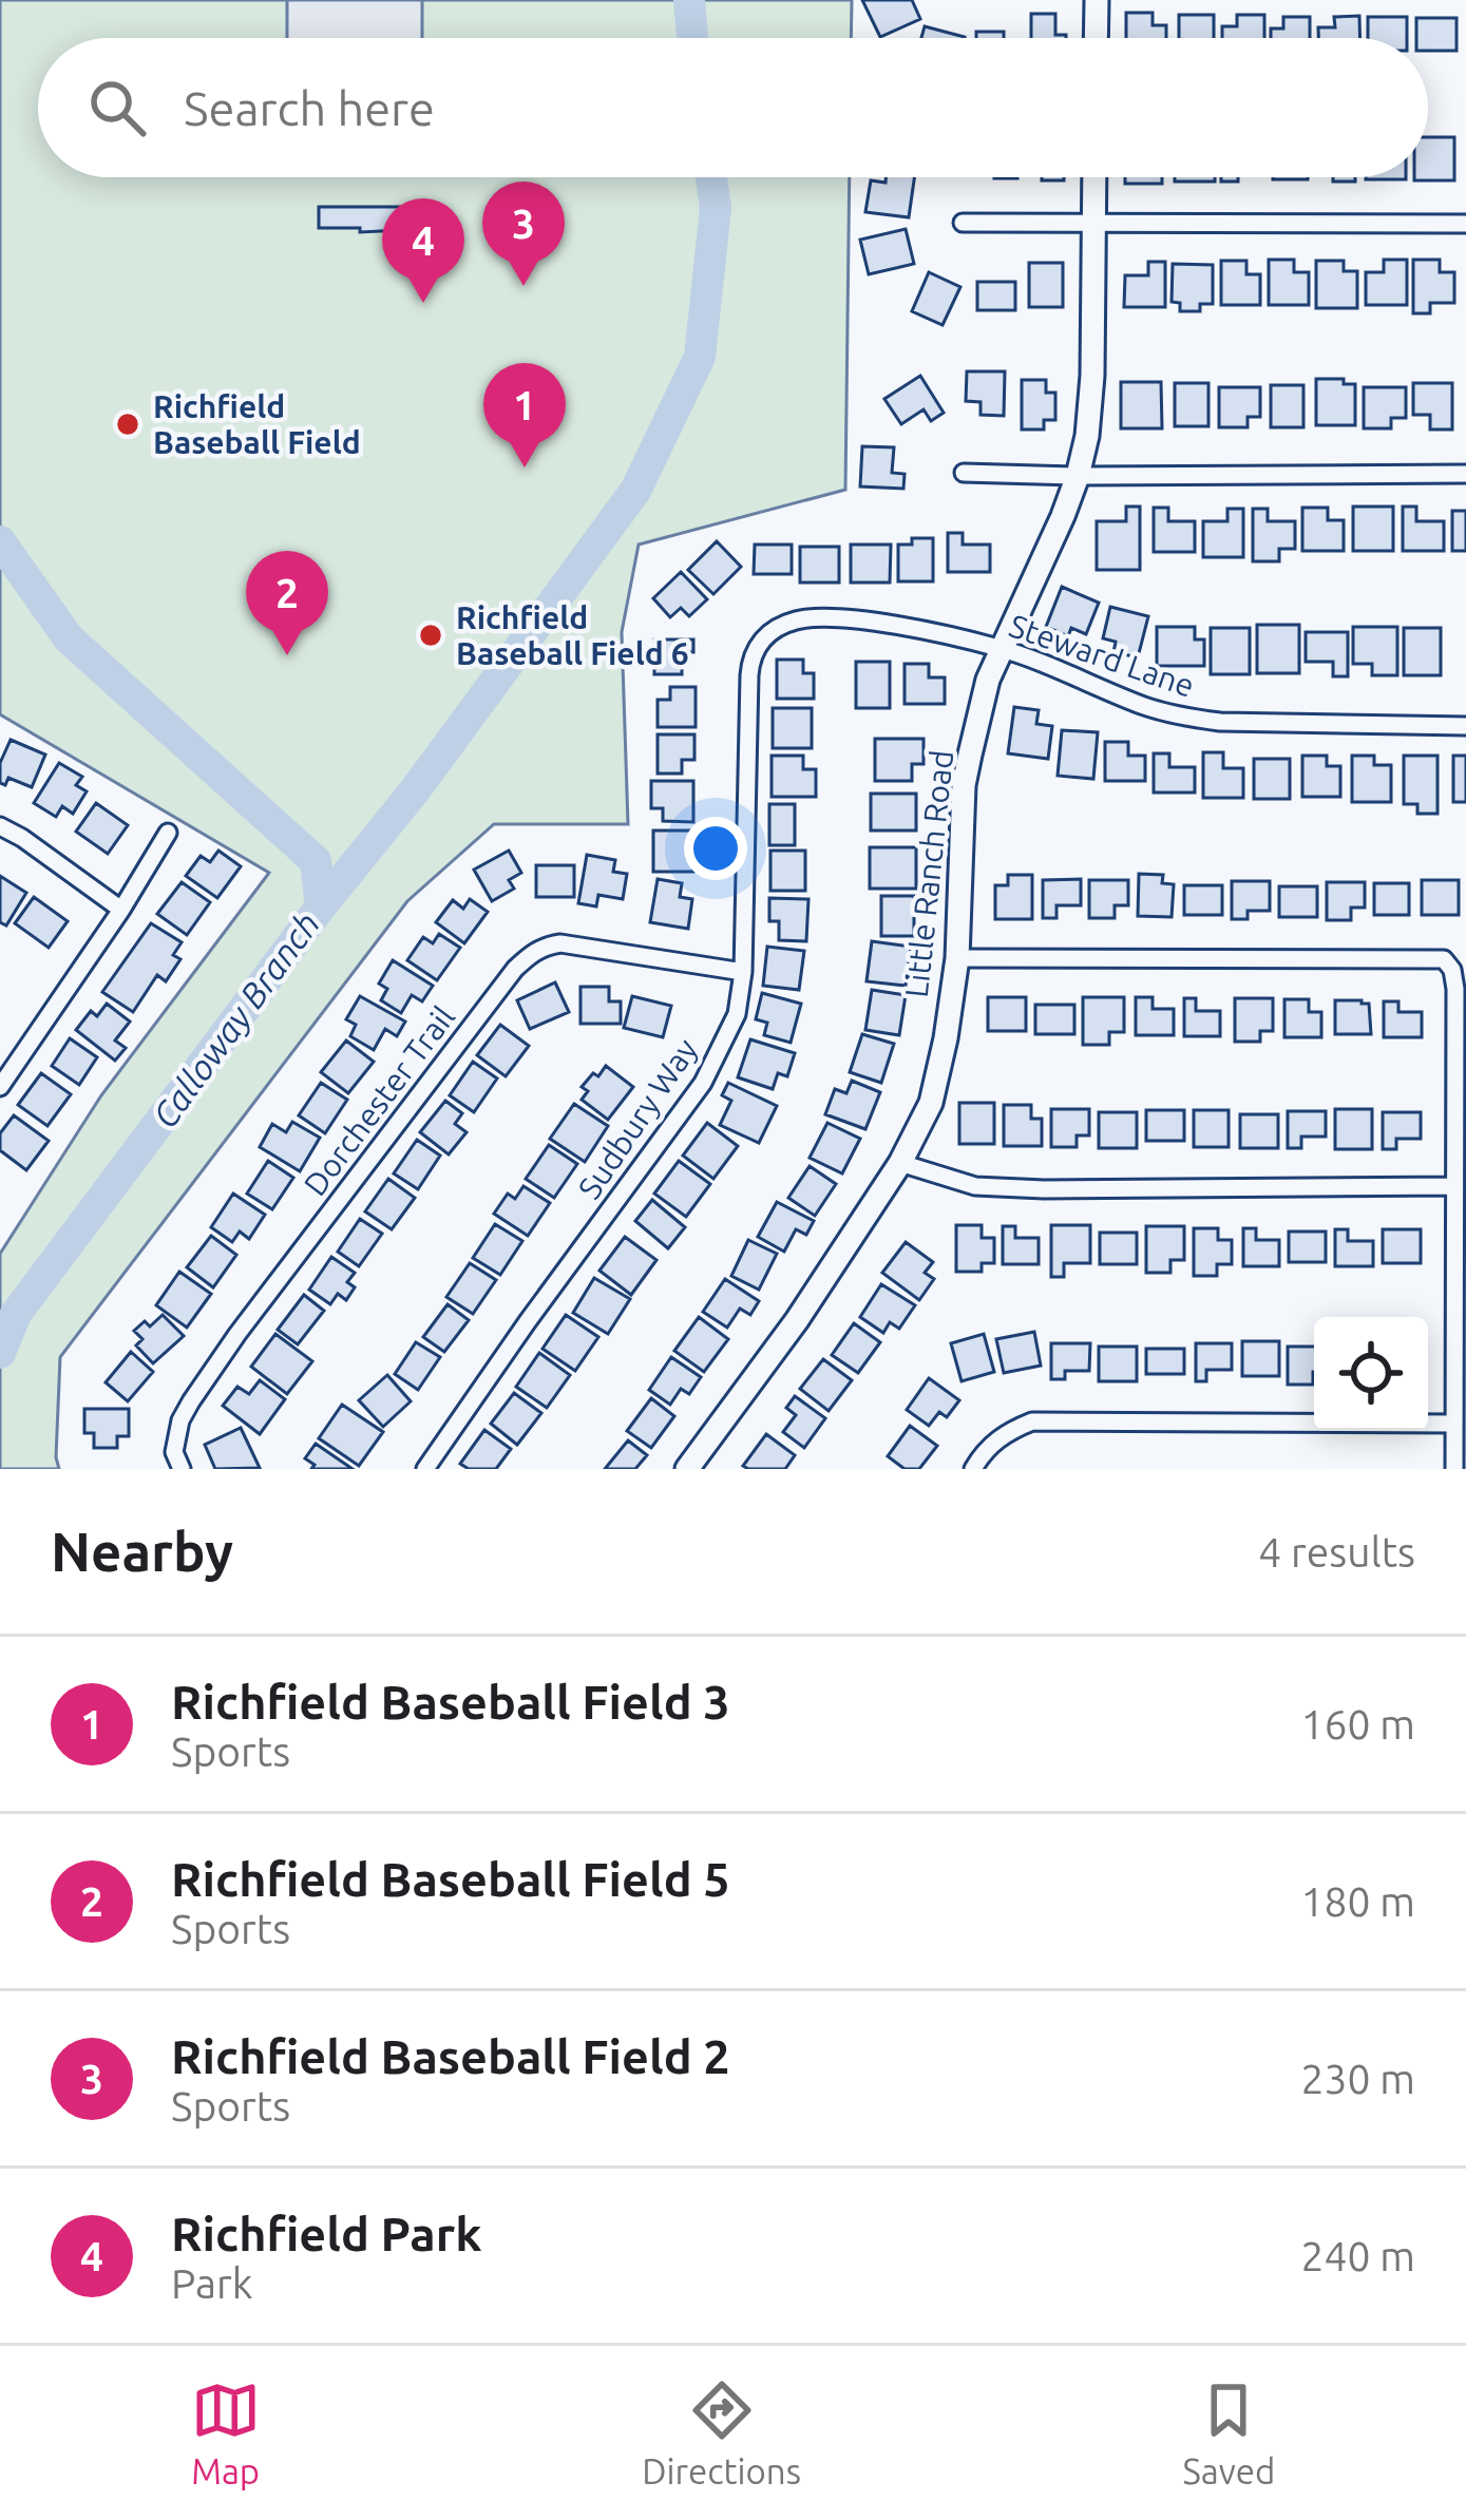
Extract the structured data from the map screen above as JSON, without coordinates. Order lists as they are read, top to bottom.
{
  "streets": {
    "street": [
      "Steward Lane",
      "Little Ranch Road",
      "Dorchester Trail",
      "Sudbury Way"
    ]
  },
  "crossings": [
    ["Steward Lane", "Little Ranch Road"],
    ["Steward Lane", "Sudbury Way"],
    ["Dorchester Trail", "Sudbury Way"]
  ],
  "water": ["Calloway Branch"],
  "places": ["Richfield Baseball Field", "Richfield Baseball Field 6"],
  "page": {
    "search": "Search here",
    "pins": [
      "3",
      "4",
      "1",
      "2"
    ],
    "heading": ["Nearby", "4 results"],
    "list": [
      {
        "mark": "1",
        "name": "Richfield Baseball Field 3",
        "note": "Sports",
        "value": "160 m"
      },
      {
        "mark": "2",
        "name": "Richfield Baseball Field 5",
        "note": "Sports",
        "value": "180 m"
      },
      {
        "mark": "3",
        "name": "Richfield Baseball Field 2",
        "note": "Sports",
        "value": "230 m"
      },
      {
        "mark": "4",
        "name": "Richfield Park",
        "note": "Park",
        "value": "240 m"
      }
    ],
    "nav": ["Map", "Directions", "Saved"]
  }
}
